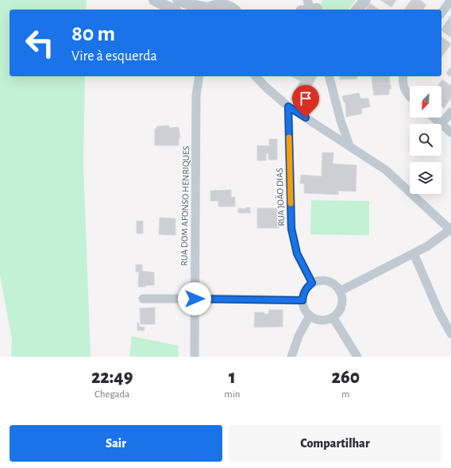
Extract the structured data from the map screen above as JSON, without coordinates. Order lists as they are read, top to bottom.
{
  "streets": {
    "street": ["RUA JOÃO DIAS", "RUA DOM AFONSO HENRIQUES"]
  },
  "north": "bottom left",
  "page": {
    "turn": ["80 m", "Vire à esquerda"],
    "eta": [
      "22:49",
      "Chegada",
      "1",
      "min",
      "260",
      "m"
    ],
    "buttons": ["Sair", "Compartilhar"]
  }
}
